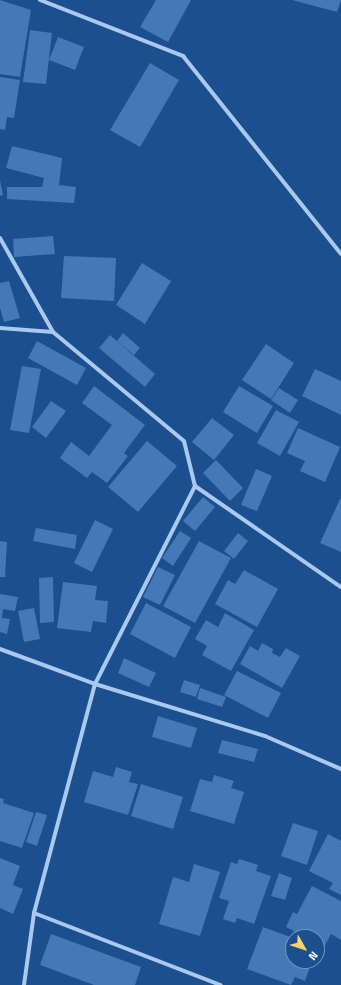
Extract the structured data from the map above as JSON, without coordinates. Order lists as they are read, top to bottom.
{
  "north": "bottom right"
}
